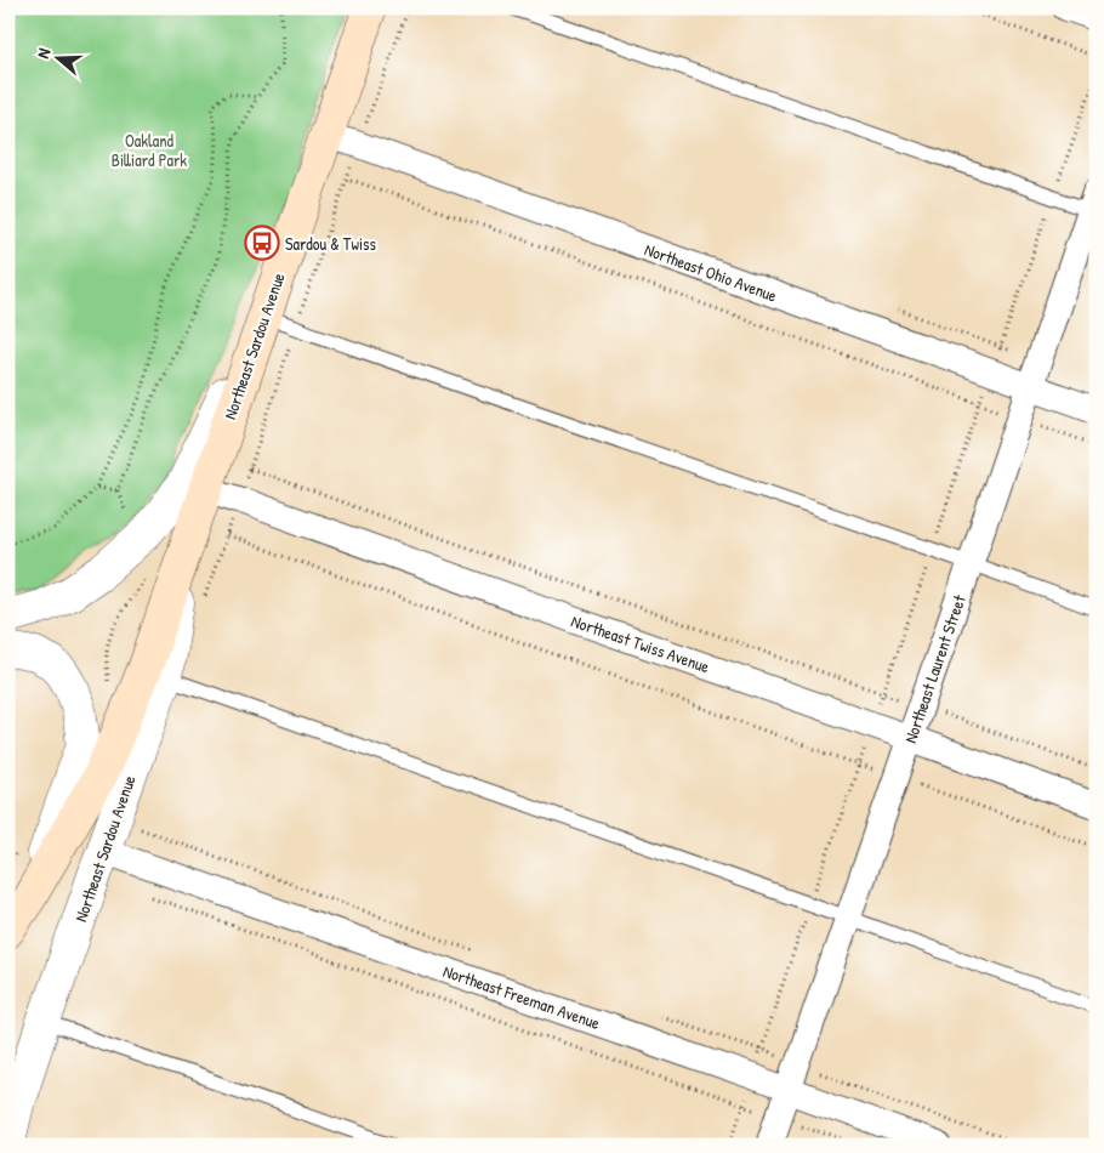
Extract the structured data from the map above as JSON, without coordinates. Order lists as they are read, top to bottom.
{
  "streets": {
    "main road": ["Northeast Sardou Avenue"],
    "street": [
      "Northeast Ohio Avenue",
      "Northeast Twiss Avenue",
      "Northeast Laurent Street",
      "Northeast Freeman Avenue"
    ]
  },
  "crossings": [
    ["Northeast Ohio Avenue", "Northeast Sardou Avenue"],
    ["Northeast Ohio Avenue", "Northeast Laurent Street"],
    ["Northeast Sardou Avenue", "Northeast Twiss Avenue"],
    ["Northeast Sardou Avenue", "Northeast Freeman Avenue"],
    ["Northeast Twiss Avenue", "Northeast Laurent Street"],
    ["Northeast Laurent Street", "Northeast Freeman Avenue"]
  ],
  "parks": ["Oakland Billiard Park"],
  "places": {
    "bus stop": ["Sardou & Twiss"]
  },
  "north": "left"
}
